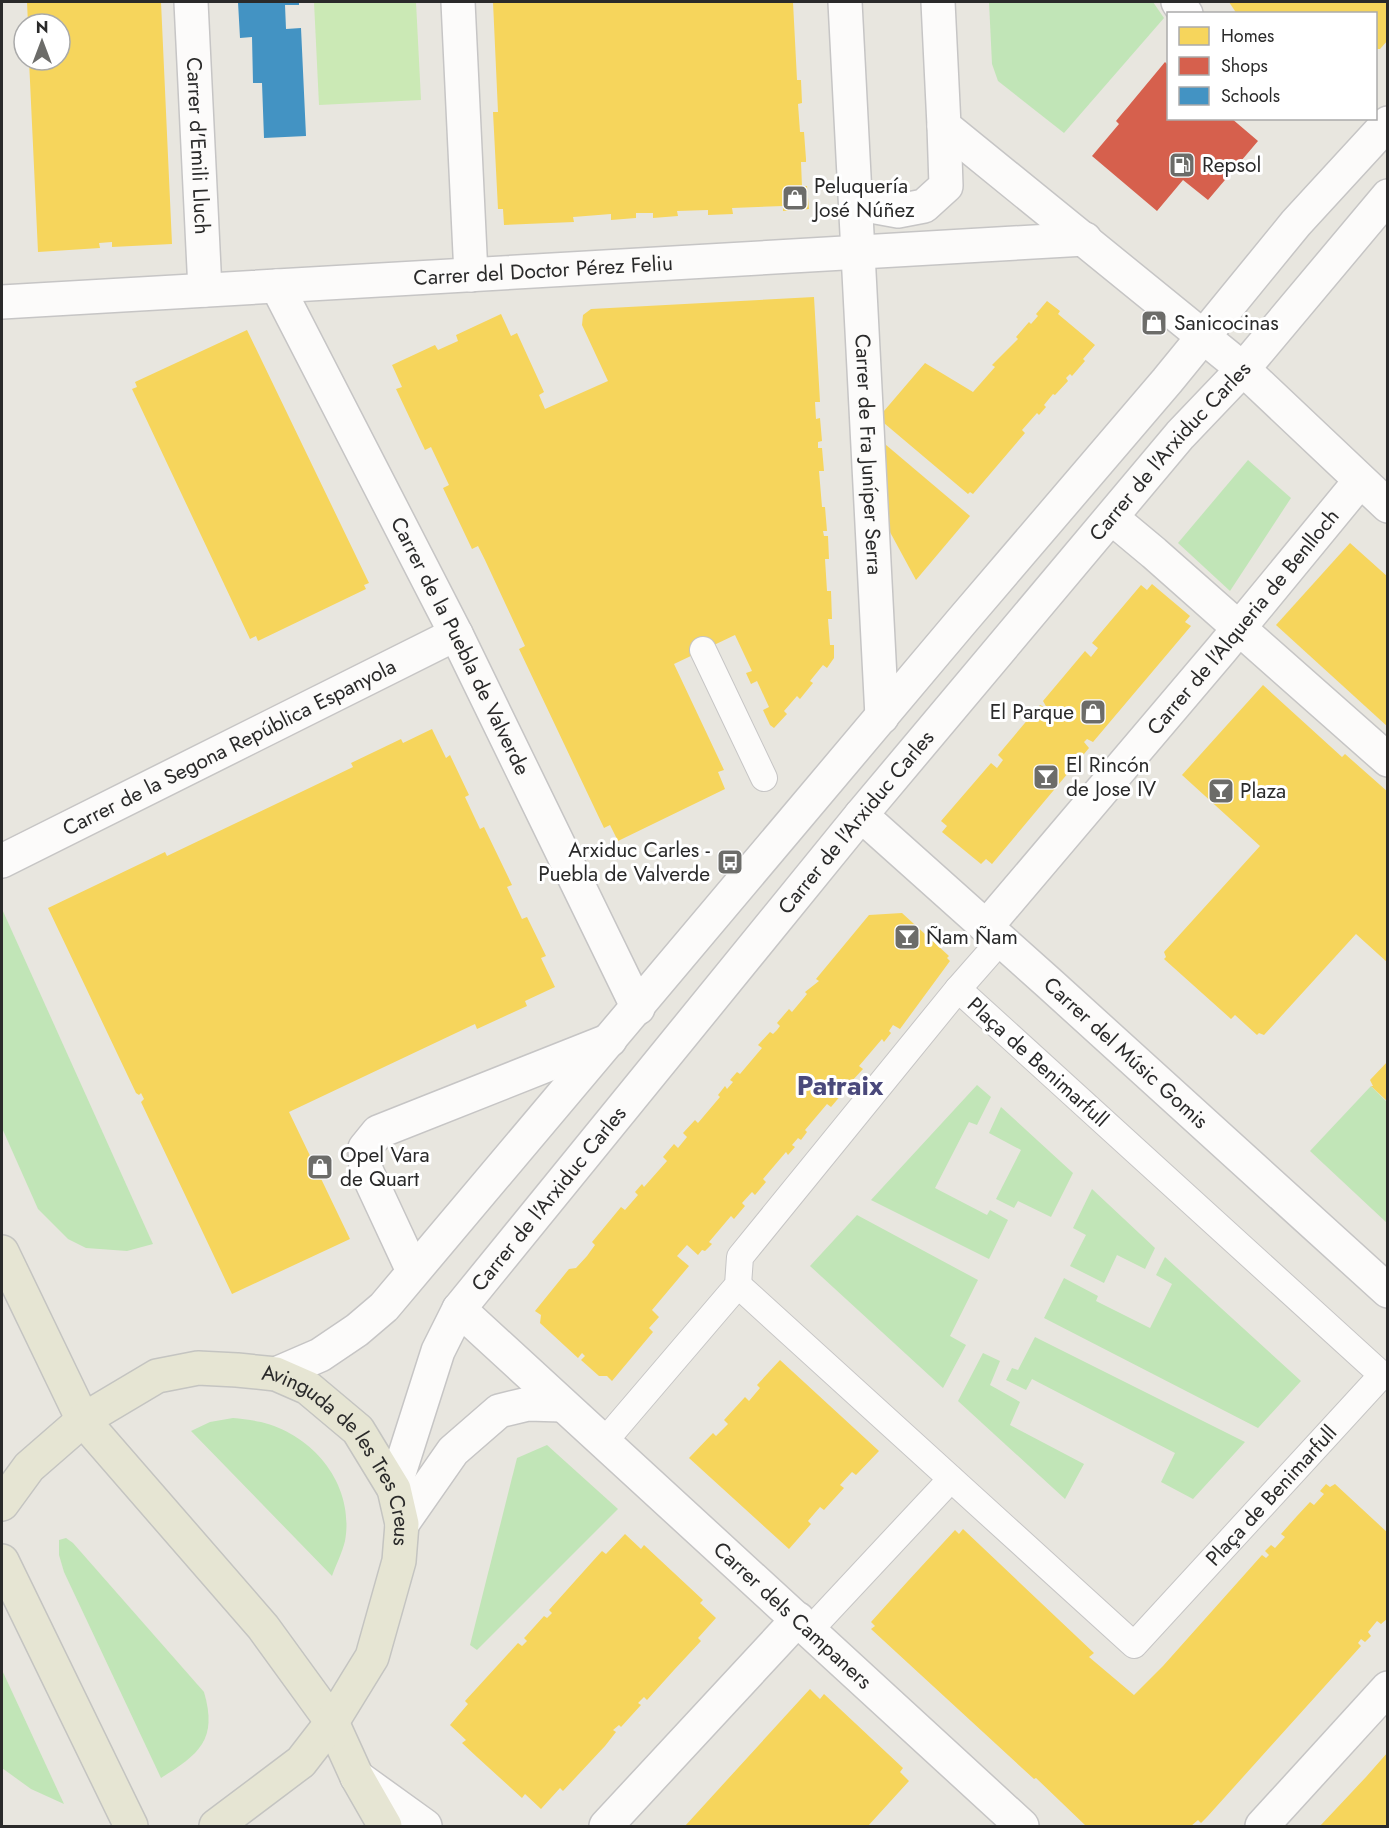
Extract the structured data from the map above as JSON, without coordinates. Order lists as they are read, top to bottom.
{
  "streets": {
    "main road": ["Avinguda de les Tres Creus"],
    "street": [
      "Carrer d'Emili Lluch",
      "Carrer del Doctor Pérez Feliu",
      "Carrer de l'Arxiduc Carles",
      "Carrer de Fra Juníper Serra",
      "Carrer de l'Alqueria de Benlloch",
      "Carrer de la Puebla de Valverde",
      "Carrer de la Segona República Espanyola",
      "Carrer del Músic Gomis",
      "Plaça de Benimarfull",
      "Carrer dels Campaners"
    ]
  },
  "crossings": [
    ["Carrer d'Emili Lluch", "Carrer del Doctor Pérez Feliu"],
    ["Carrer del Doctor Pérez Feliu", "Carrer de Fra Juníper Serra"],
    ["Carrer del Doctor Pérez Feliu", "Carrer de la Puebla de Valverde"],
    ["Carrer de l'Arxiduc Carles", "Carrer del Músic Gomis"],
    ["Carrer de l'Arxiduc Carles", "Avinguda de les Tres Creus"],
    ["Carrer de l'Arxiduc Carles", "Carrer dels Campaners"],
    ["Carrer de l'Alqueria de Benlloch", "Carrer del Músic Gomis"],
    ["Carrer de l'Alqueria de Benlloch", "Plaça de Benimarfull"],
    ["Carrer de la Puebla de Valverde", "Carrer de la Segona República Espanyola"],
    ["Carrer del Músic Gomis", "Plaça de Benimarfull"]
  ],
  "districts": ["Patraix"],
  "places": {
    "fuel station": ["Repsol"],
    "shop": [
      "Peluquería José Núñez",
      "Sanicocinas",
      "El Parque",
      "Opel Vara de Quart"
    ],
    "bar": ["El Rincón de Jose IV", "Plaza", "Ñam Ñam"],
    "bus stop": ["Arxiduc Carles - Puebla de Valverde"]
  },
  "legend": ["Homes", "Shops", "Schools"],
  "north": "top"
}
